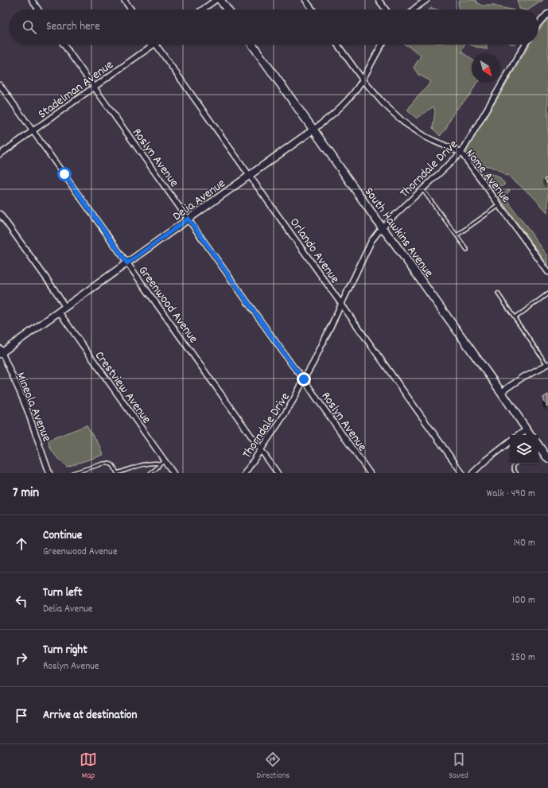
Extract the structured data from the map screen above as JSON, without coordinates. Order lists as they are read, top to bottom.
{
  "streets": {
    "main road": ["South Hawkins Avenue"],
    "street": [
      "Stadelman Avenue",
      "Roslyn Avenue",
      "Thorndale Drive",
      "Nome Avenue",
      "Delia Avenue",
      "Orlando Avenue",
      "Greenwood Avenue",
      "Crestview Avenue",
      "Mineola Avenue"
    ]
  },
  "crossings": [
    ["Stadelman Avenue", "Roslyn Avenue"],
    ["Stadelman Avenue", "Greenwood Avenue"],
    ["Roslyn Avenue", "Thorndale Drive"],
    ["Roslyn Avenue", "Delia Avenue"],
    ["Thorndale Drive", "Nome Avenue"],
    ["Thorndale Drive", "South Hawkins Avenue"],
    ["Thorndale Drive", "Orlando Avenue"],
    ["Thorndale Drive", "Greenwood Avenue"],
    ["Nome Avenue", "Delia Avenue"],
    ["Delia Avenue", "South Hawkins Avenue"],
    ["Delia Avenue", "Orlando Avenue"],
    ["Delia Avenue", "Greenwood Avenue"],
    ["Delia Avenue", "Crestview Avenue"],
    ["Delia Avenue", "Mineola Avenue"]
  ],
  "north": "bottom right",
  "page": {
    "search": "Search here",
    "heading": ["7 min", "Walk · 490 m"],
    "list": [
      ["Continue", "Greenwood Avenue", "140 m"],
      ["Turn left", "Delia Avenue", "100 m"],
      ["Turn right", "Roslyn Avenue", "250 m"],
      "Arrive at destination"
    ],
    "nav": ["Map", "Directions", "Saved"]
  }
}
